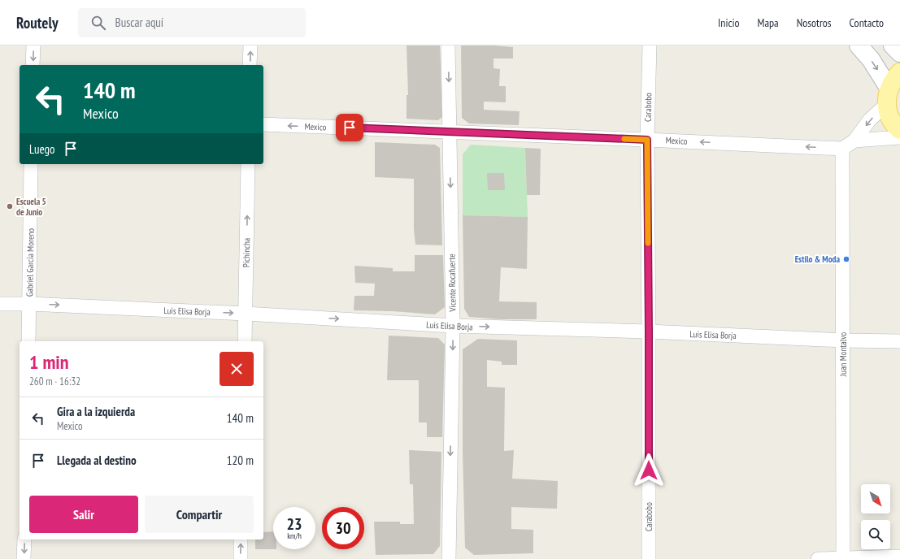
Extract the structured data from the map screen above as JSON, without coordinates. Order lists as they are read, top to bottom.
{
  "streets": {
    "street": [
      "Carabobo",
      "Mexico",
      "Pichincha",
      "Gabriel García Moreno",
      "Vicente Rocafuerte",
      "Luis Elisa Borja",
      "Juan Montalvo"
    ]
  },
  "crossings": [
    ["Carabobo", "Mexico"],
    ["Carabobo", "Luis Elisa Borja"],
    ["Mexico", "Vicente Rocafuerte"],
    ["Mexico", "Juan Montalvo"],
    ["Pichincha", "Luis Elisa Borja"],
    ["Gabriel García Moreno", "Luis Elisa Borja"],
    ["Vicente Rocafuerte", "Luis Elisa Borja"],
    ["Luis Elisa Borja", "Juan Montalvo"]
  ],
  "one_way": [
    "Mexico",
    "Pichincha",
    "Vicente Rocafuerte",
    "Luis Elisa Borja"
  ],
  "places": ["Escuela 5 de Junio", "Estilo & Moda"],
  "north": "bottom right",
  "page": {
    "header": "Routely",
    "search": "Buscar aquí",
    "nav": [
      "Inicio",
      "Mapa",
      "Nosotros",
      "Contacto"
    ],
    "turn": ["140 m", "Mexico"],
    "then": "Luego",
    "heading": ["1 min", "260 m · 16:32"],
    "list": [
      {
        "name": "Gira a la izquierda",
        "note": "Mexico",
        "value": "140 m"
      },
      {
        "name": "Llegada al destino",
        "value": "120 m"
      }
    ],
    "buttons": ["Salir", "Compartir"],
    "speed": "23 km/h",
    "limit": "30"
  }
}
